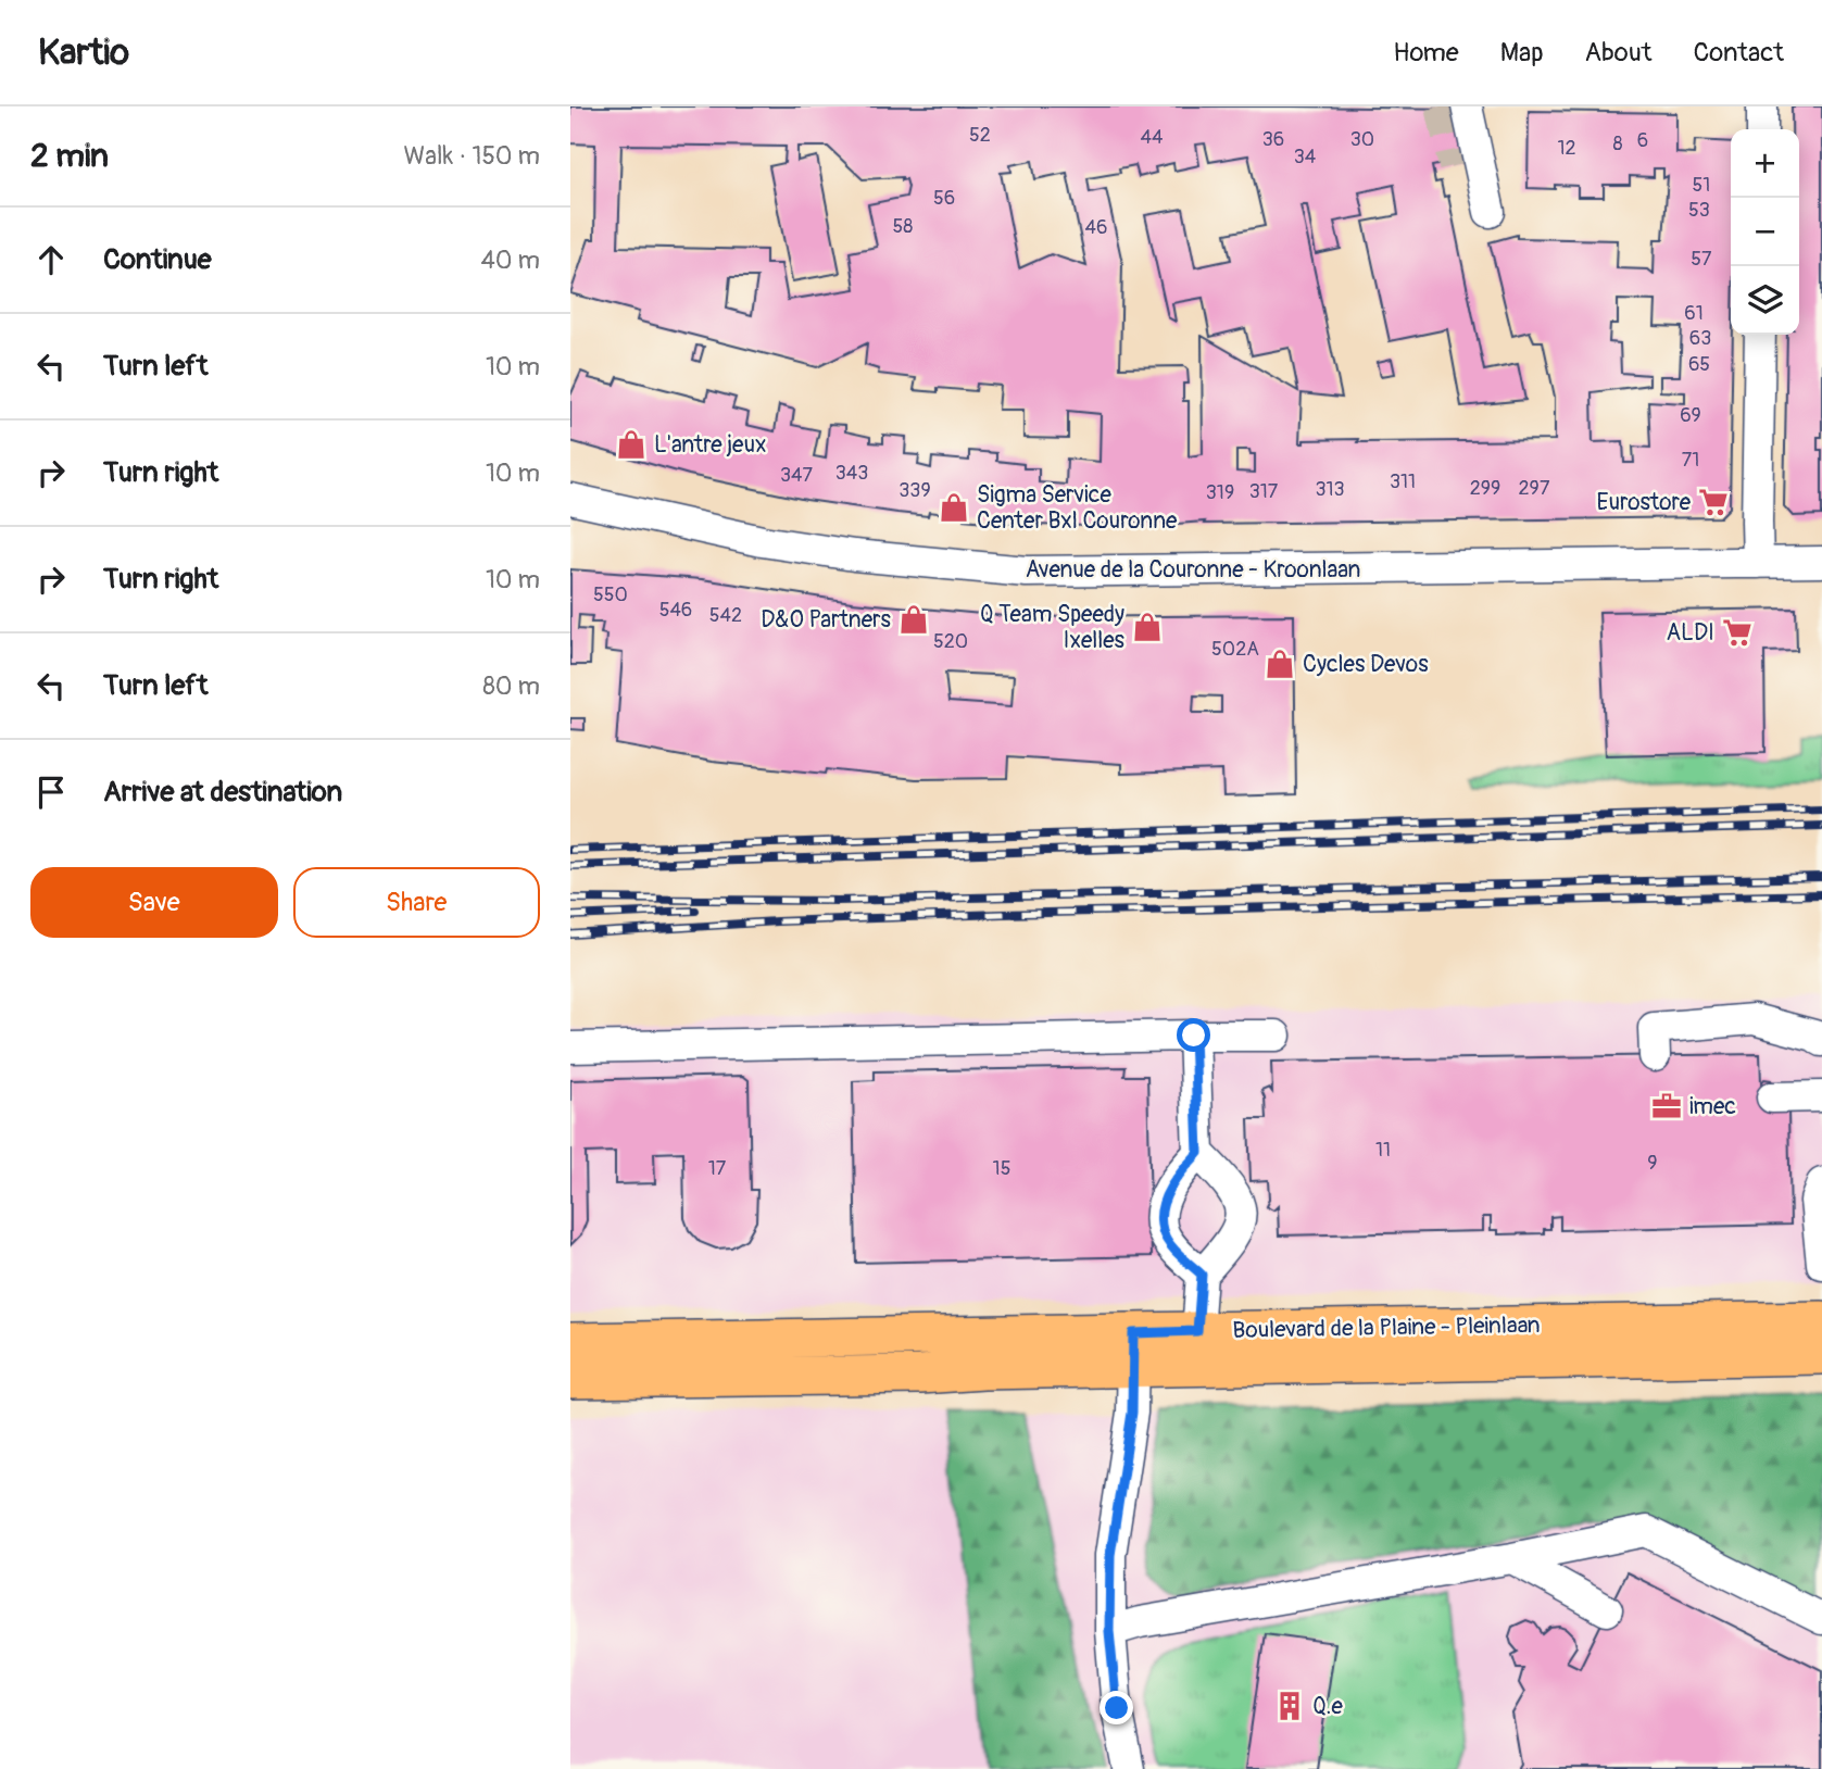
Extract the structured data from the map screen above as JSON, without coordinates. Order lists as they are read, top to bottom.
{
  "streets": {
    "main road": ["Boulevard de la Plaine - Pleinlaan"],
    "street": ["Avenue de la Couronne - Kroonlaan"]
  },
  "places": {
    "shop": [
      "L'antre jeux",
      "Sigma Service Center Bxl Couronne",
      "D&O Partners",
      "Q Team Speedy Ixelles",
      "Cycles Devos"
    ],
    "supermarket": ["Eurostore", "ALDI"],
    "office": ["imec"],
    "building": ["Q.e"]
  },
  "house_numbers": [
    "52",
    "44",
    "36",
    "30",
    "6",
    "8",
    "12",
    "34",
    "51",
    "56",
    "53",
    "58",
    "46",
    "57",
    "61",
    "63",
    "65",
    "69",
    "71",
    "343",
    "347",
    "311",
    "299",
    "297",
    "313",
    "339",
    "317",
    "319",
    "550",
    "546",
    "542",
    "520",
    "502A",
    "11",
    "9",
    "17",
    "15"
  ],
  "page": {
    "header": "Kartio",
    "nav": [
      "Home",
      "Map",
      "About",
      "Contact"
    ],
    "heading": ["2 min", "Walk · 150 m"],
    "map_buttons": ["+", "−"],
    "list": [
      ["Continue", "40 m"],
      ["Turn left", "10 m"],
      ["Turn right", "10 m"],
      ["Turn right", "10 m"],
      ["Turn left", "80 m"],
      "Arrive at destination"
    ],
    "buttons": ["Save", "Share"]
  }
}
